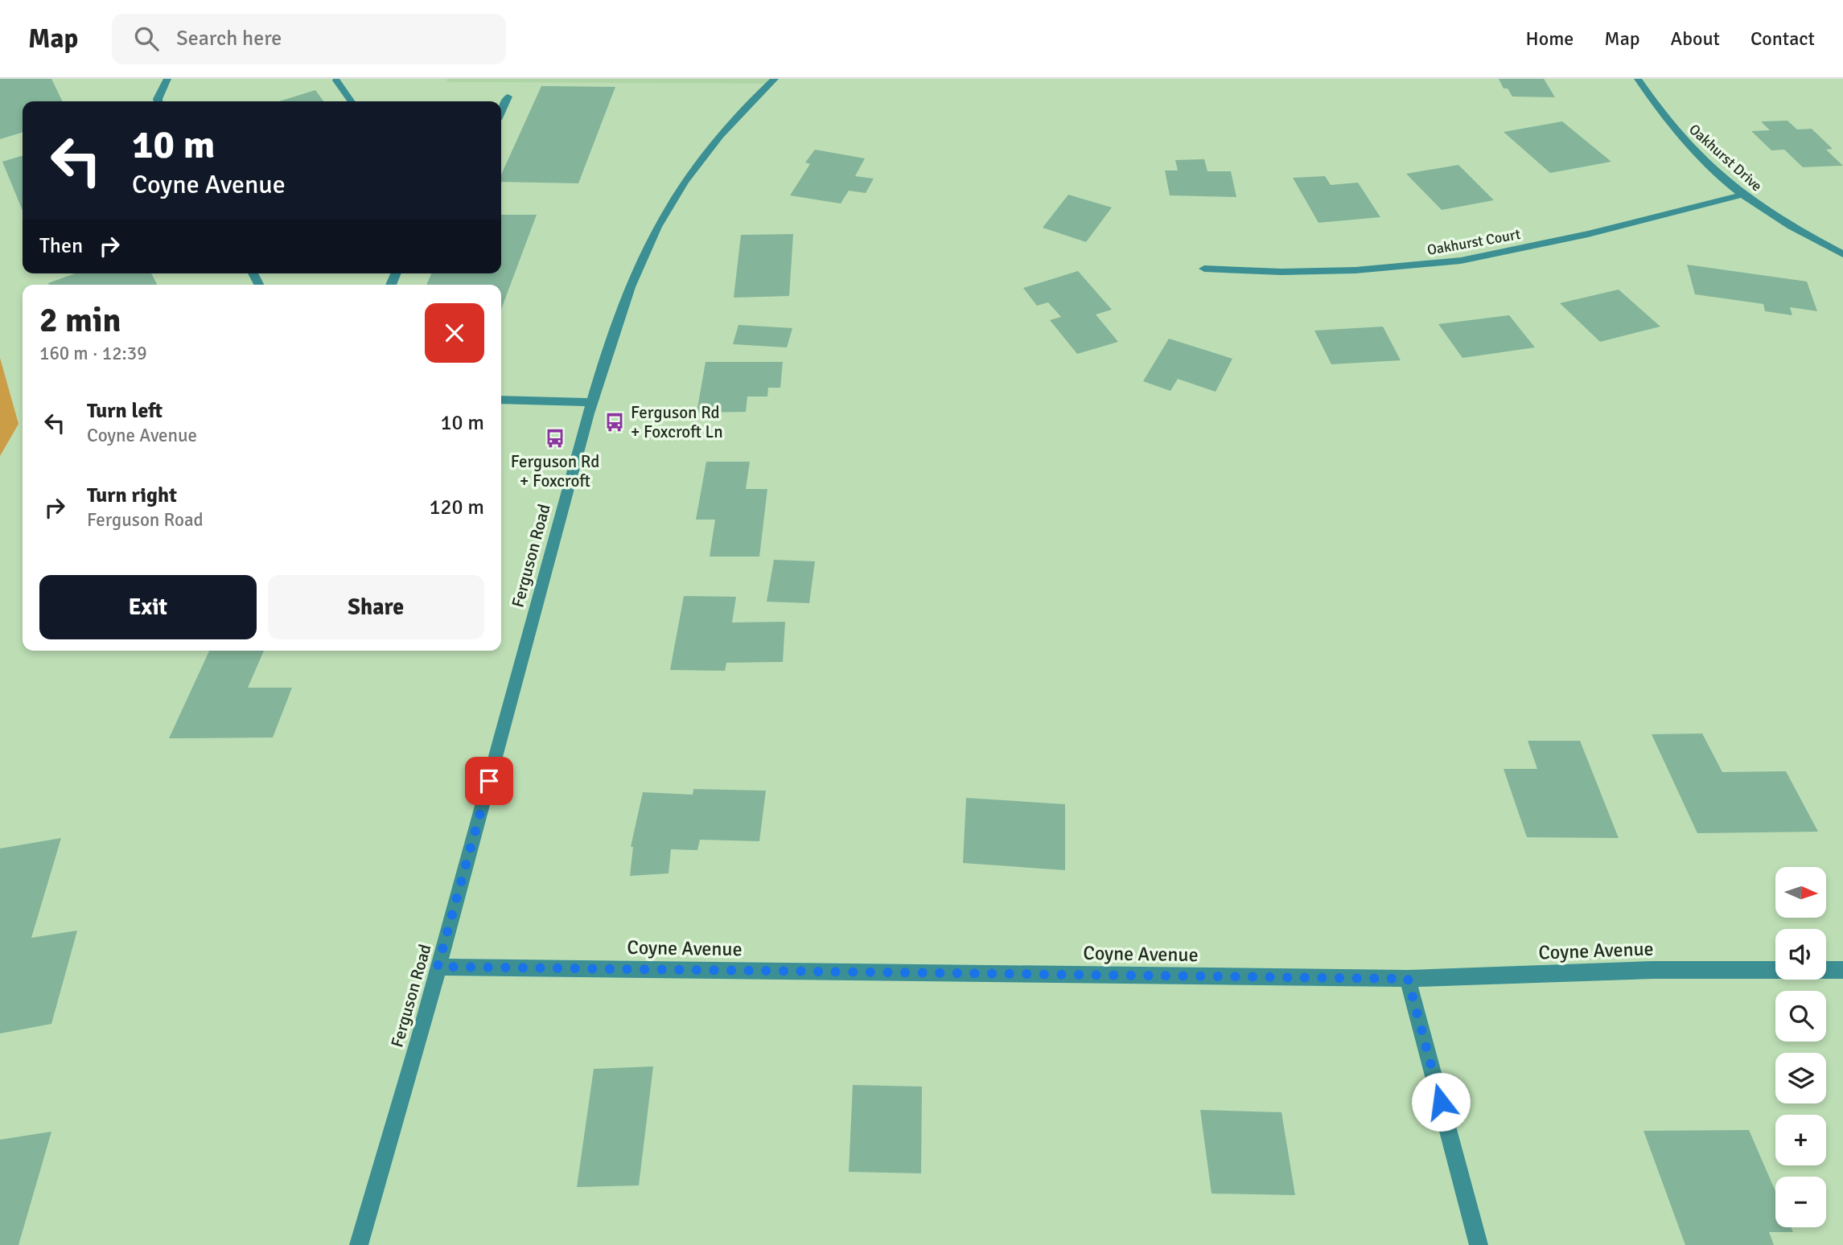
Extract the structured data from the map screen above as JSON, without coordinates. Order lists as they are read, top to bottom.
{
  "streets": {
    "street": [
      "Oakhurst Drive",
      "Oakhurst Court",
      "Ferguson Road",
      "Coyne Avenue"
    ]
  },
  "crossings": [
    ["Oakhurst Drive", "Oakhurst Court"],
    ["Ferguson Road", "Coyne Avenue"]
  ],
  "places": {
    "bus stop": ["Ferguson Rd + Foxcroft Ln", "Ferguson Rd + Foxcroft"]
  },
  "north": "right",
  "page": {
    "header": "Map",
    "search": "Search here",
    "nav": [
      "Home",
      "Map",
      "About",
      "Contact"
    ],
    "turn": ["10 m", "Coyne Avenue"],
    "then": "Then",
    "heading": ["2 min", "160 m · 12:39"],
    "list": [
      {
        "name": "Turn left",
        "note": "Coyne Avenue",
        "value": "10 m"
      },
      {
        "name": "Turn right",
        "note": "Ferguson Road",
        "value": "120 m"
      }
    ],
    "buttons": ["Exit", "Share"],
    "map_buttons": ["+", "−"]
  }
}
